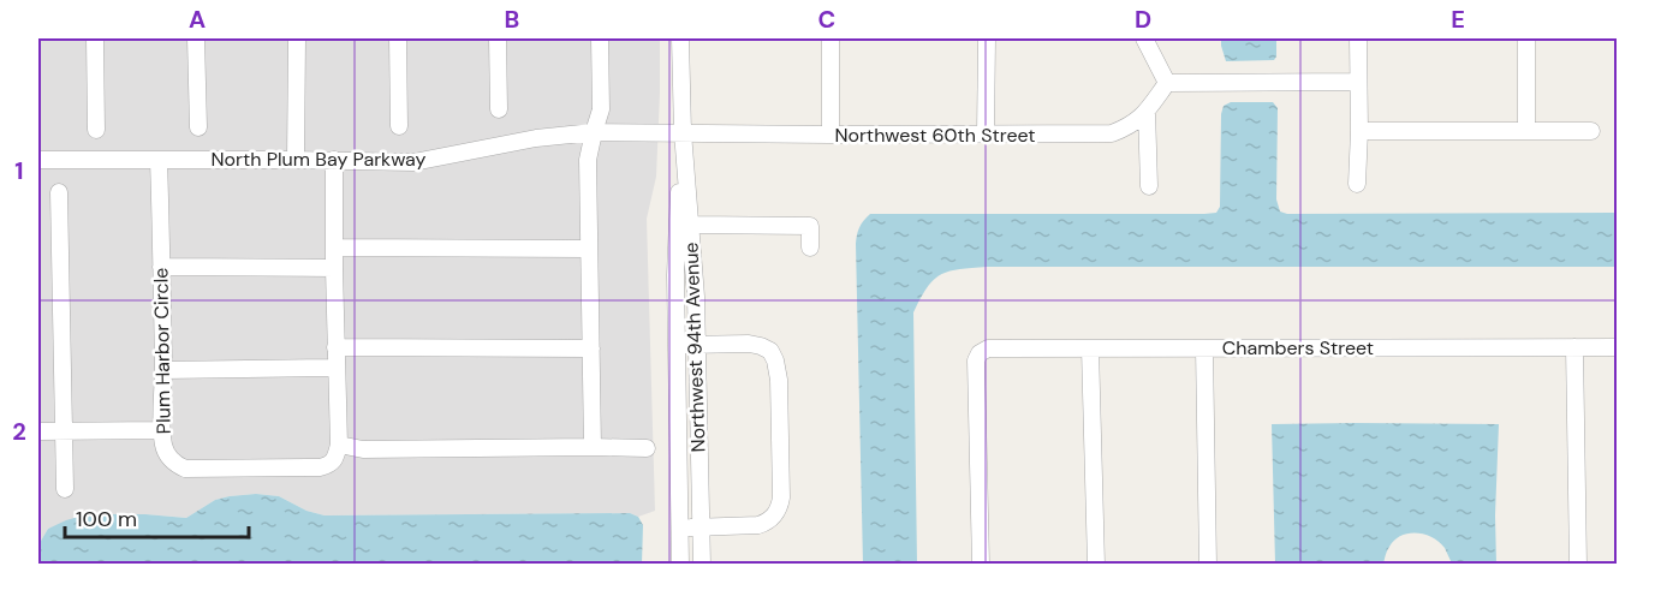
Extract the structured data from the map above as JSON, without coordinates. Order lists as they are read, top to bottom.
{
  "streets": {
    "street": [
      "Northwest 60th Street",
      "North Plum Bay Parkway",
      "Northwest 94th Avenue",
      "Chambers Street",
      "Plum Harbor Circle"
    ]
  },
  "crossings": [
    ["Northwest 60th Street", "North Plum Bay Parkway"],
    ["Northwest 60th Street", "Northwest 94th Avenue"],
    ["North Plum Bay Parkway", "Northwest 94th Avenue"],
    ["North Plum Bay Parkway", "Plum Harbor Circle"]
  ],
  "scale_bar": "100 m",
  "grid": {
    "columns": [
      "A",
      "B",
      "C",
      "D",
      "E"
    ],
    "rows": ["1", "2"]
  }
}
